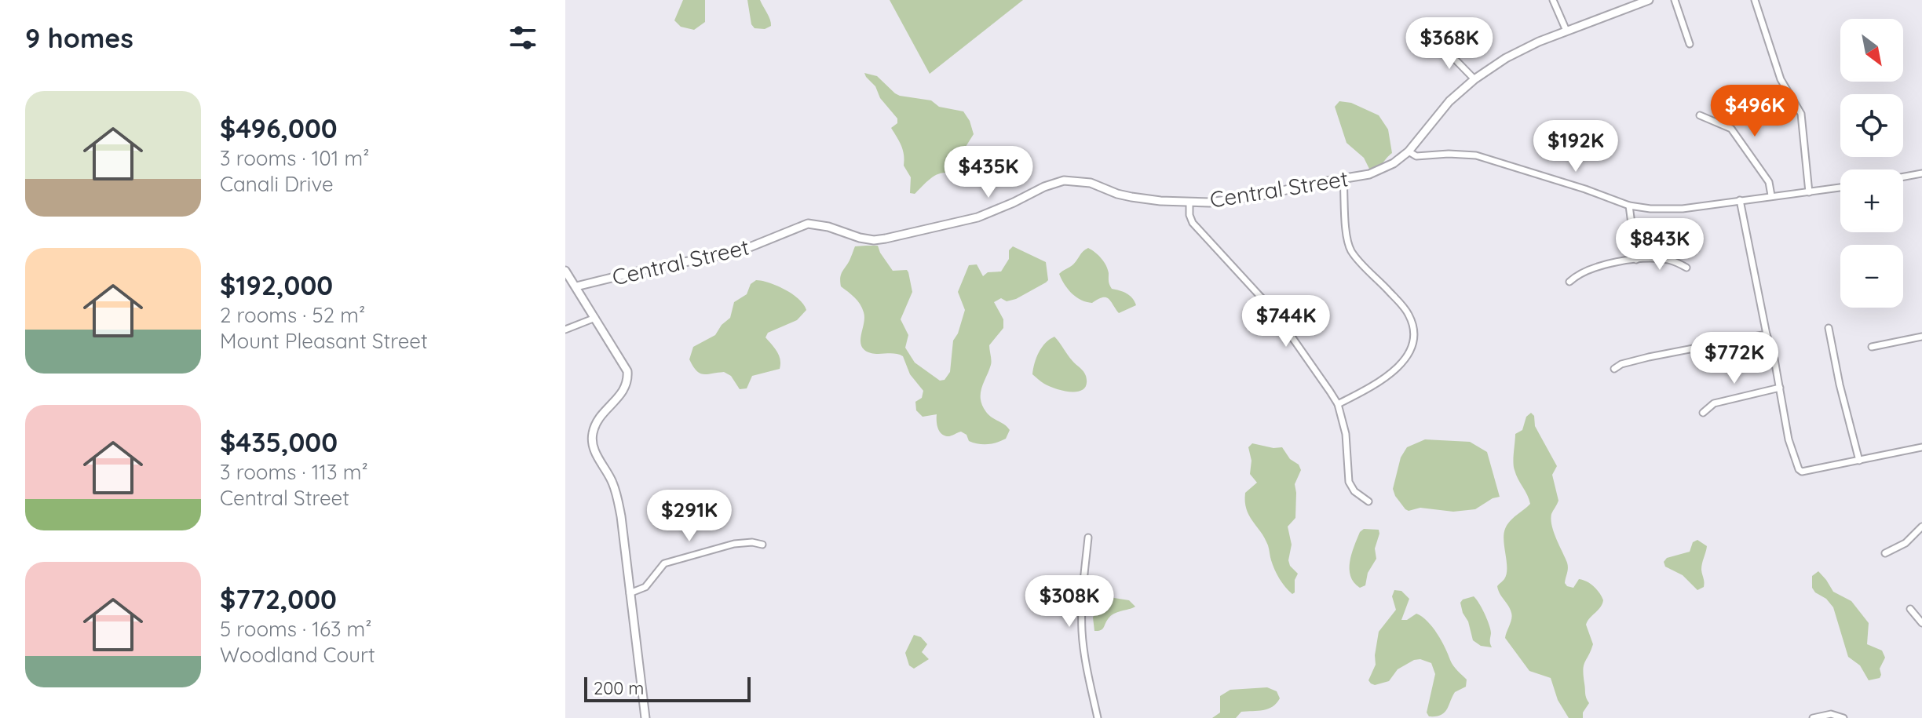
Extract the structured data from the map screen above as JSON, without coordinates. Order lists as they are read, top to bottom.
{
  "streets": {
    "street": ["Central Street"]
  },
  "scale_bar": "200 m",
  "north": "bottom right",
  "page": {
    "heading": "9 homes",
    "price": [
      "$368K",
      "$496K",
      "$192K",
      "$435K",
      "$843K",
      "$744K",
      "$772K",
      "$291K",
      "$308K"
    ],
    "map_buttons": ["+", "−"],
    "list": [
      {
        "name": "$496,000",
        "note": "3 rooms · 101 m² · Canali Drive"
      },
      {
        "name": "$192,000",
        "note": "2 rooms · 52 m² · Mount Pleasant Street"
      },
      {
        "name": "$435,000",
        "note": "3 rooms · 113 m² · Central Street"
      },
      {
        "name": "$772,000",
        "note": "5 rooms · 163 m² · Woodland Court"
      }
    ],
    "scale": "200 m"
  }
}
